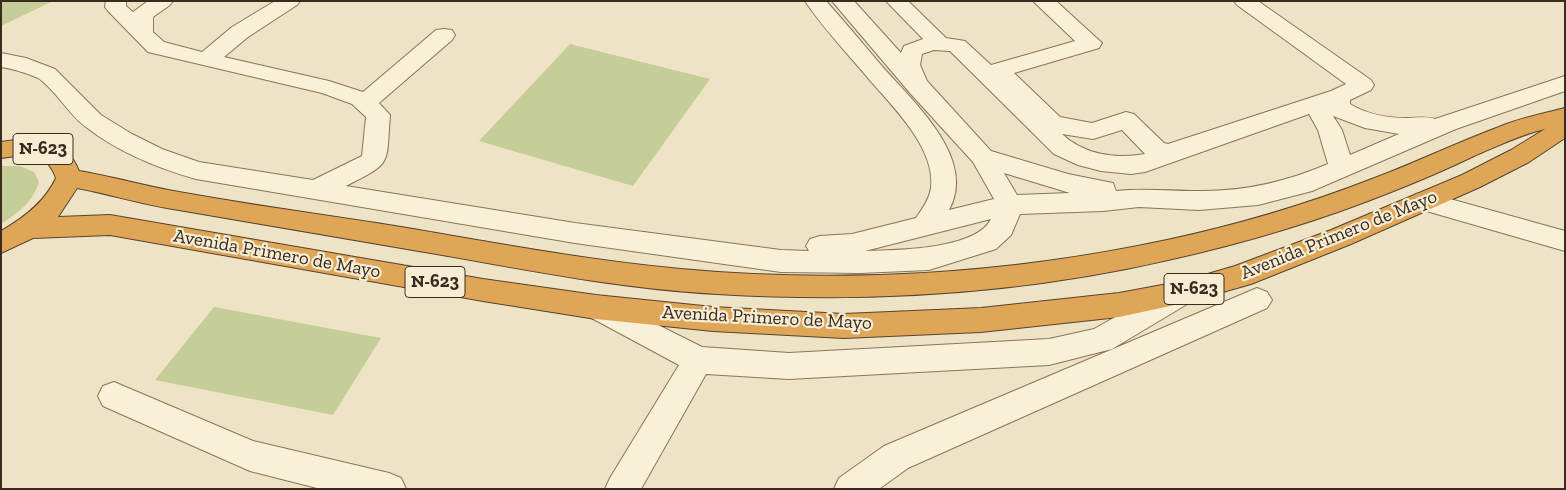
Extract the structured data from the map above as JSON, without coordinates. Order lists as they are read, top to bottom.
{
  "streets": {
    "highway": ["N-623", "Avenida Primero de Mayo"]
  },
  "crossings": [
    ["N-623", "Avenida Primero de Mayo"]
  ]
}
